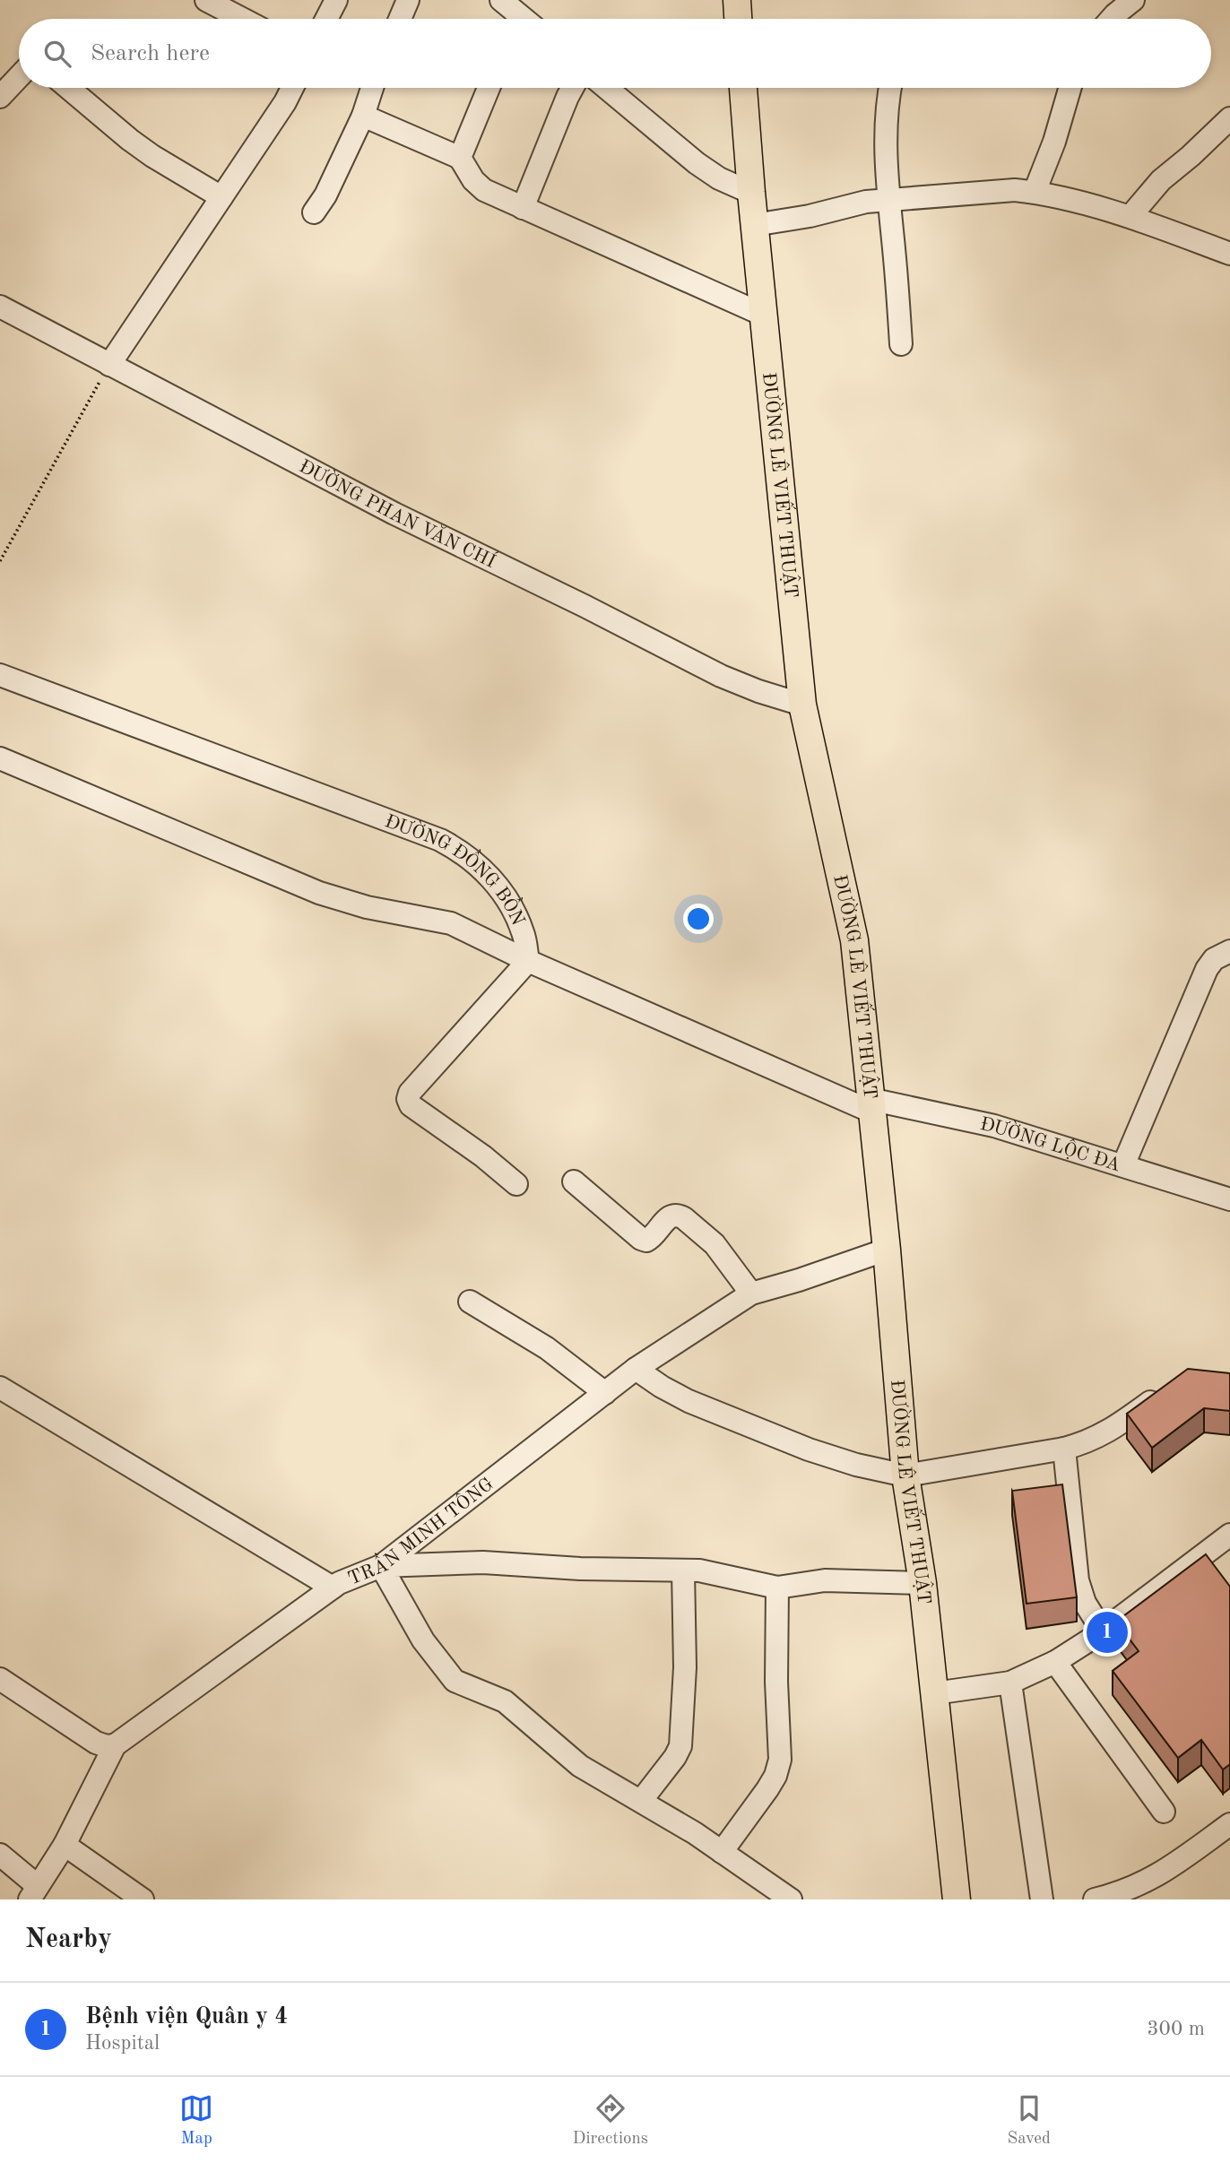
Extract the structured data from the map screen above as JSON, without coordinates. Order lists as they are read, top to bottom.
{
  "streets": {
    "main road": ["ĐƯỜNG LÊ VIẾT THUẬT"],
    "street": [
      "ĐƯỜNG PHAN VĂN CHÍ",
      "ĐƯỜNG ĐỒNG BỒN",
      "ĐƯỜNG LỘC ĐA",
      "TRẦN MINH TÔNG"
    ]
  },
  "crossings": [
    ["ĐƯỜNG LÊ VIẾT THUẬT", "ĐƯỜNG PHAN VĂN CHÍ"],
    ["ĐƯỜNG LÊ VIẾT THUẬT", "ĐƯỜNG ĐỒNG BỒN"],
    ["ĐƯỜNG LÊ VIẾT THUẬT", "ĐƯỜNG LỘC ĐA"],
    ["ĐƯỜNG LÊ VIẾT THUẬT", "TRẦN MINH TÔNG"],
    ["ĐƯỜNG ĐỒNG BỒN", "ĐƯỜNG LỘC ĐA"]
  ],
  "page": {
    "search": "Search here",
    "pins": "1",
    "heading": "Nearby",
    "list": [
      {
        "mark": "1",
        "name": "Bệnh viện Quân y 4",
        "note": "Hospital",
        "value": "300 m"
      }
    ],
    "nav": ["Map", "Directions", "Saved"]
  }
}
